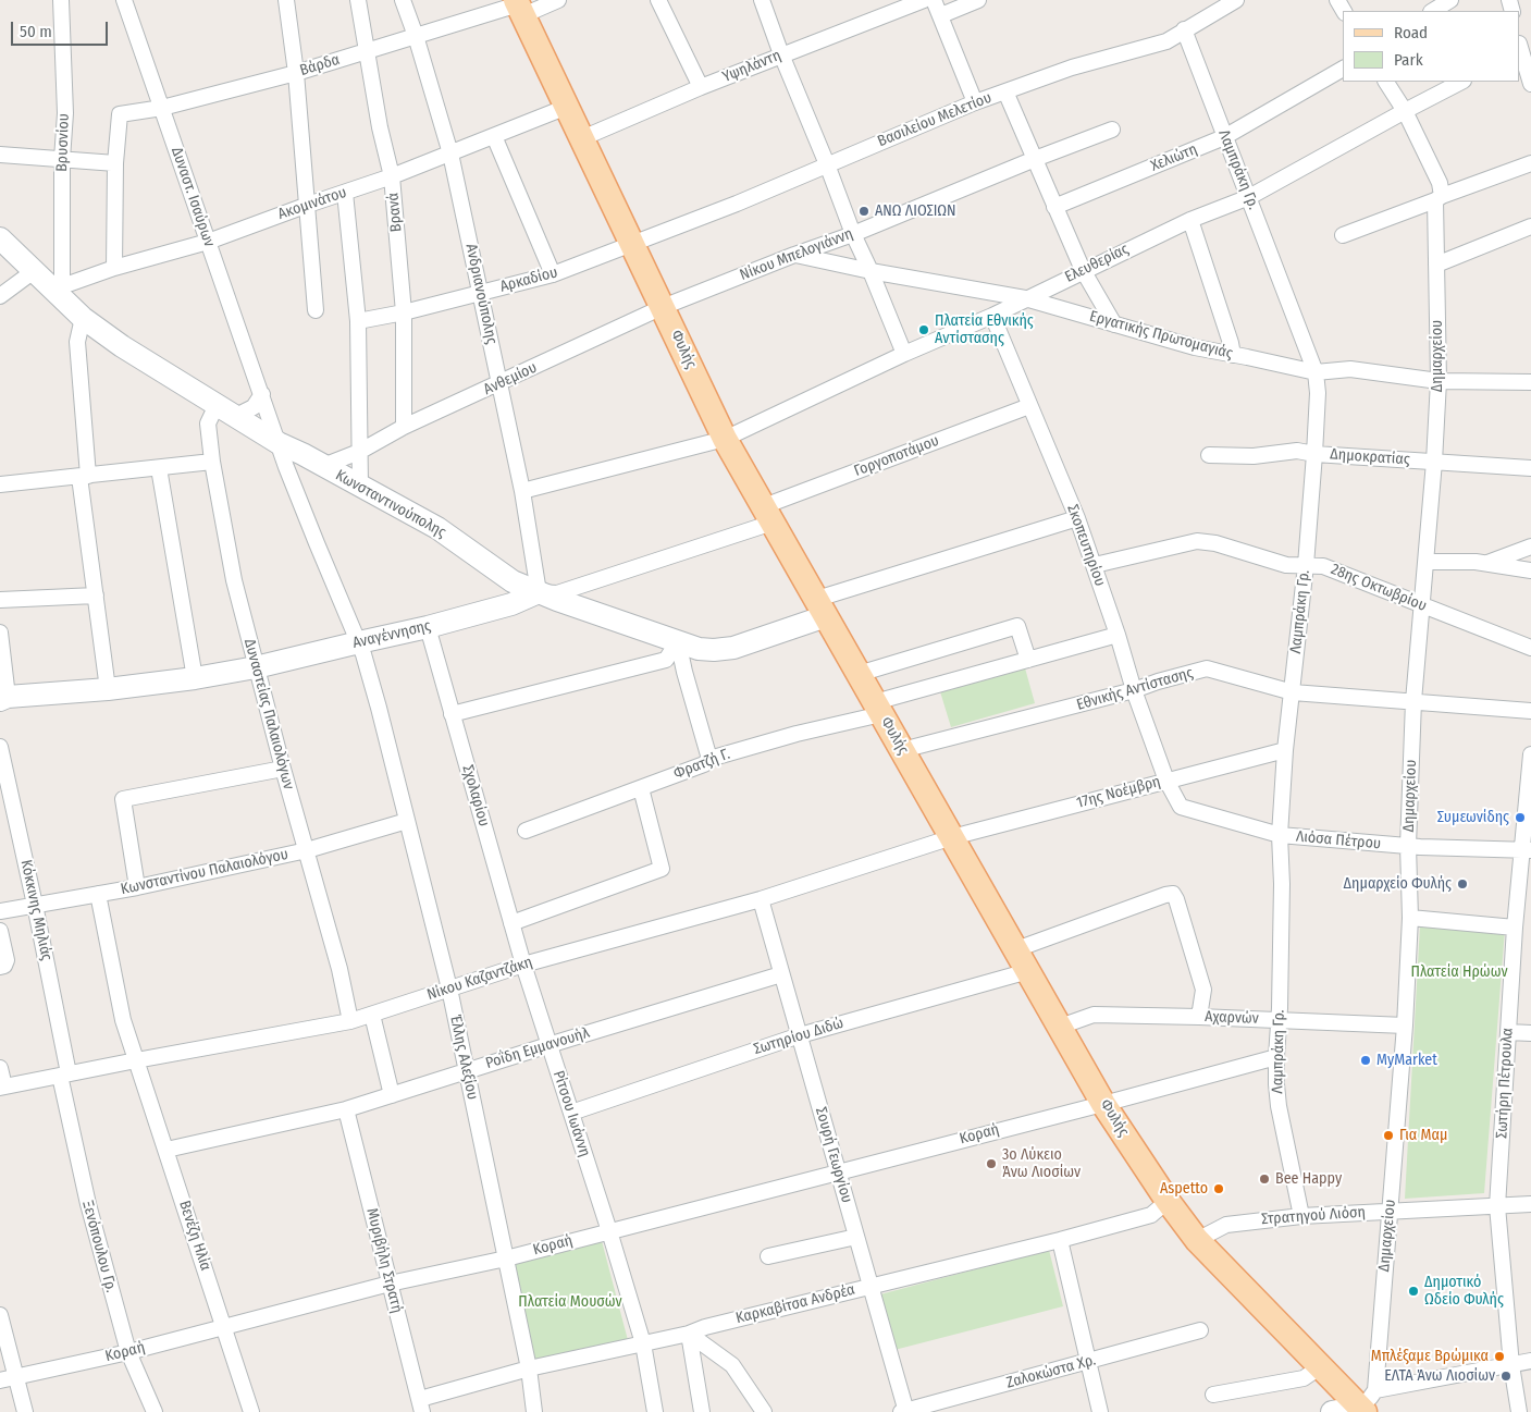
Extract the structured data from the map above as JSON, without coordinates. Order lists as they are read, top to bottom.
{
  "streets": {
    "main road": ["Φυλής"],
    "street": [
      "Βάρδα",
      "Υψηλάντη",
      "Βασιλείου Μελετίου",
      "Βρυσνίου",
      "Χελιώτη",
      "Λαμπράκη Γρ.",
      "Δυναστ. Ισαύρων",
      "Ακομινάτου",
      "Βρανά",
      "Νίκου Μπελογιάννη",
      "Ελευθερίας",
      "Αρκαδίου",
      "Ανδριανούπολης",
      "Εργατικής Πρωτομαγιάς",
      "Δημαρχείου",
      "Ανθεμίου",
      "Γοργοποτάμου",
      "Δημοκρατίας",
      "Κωνσταντινούπολης",
      "Σκοπευτηρίου",
      "28ης Οκτωβρίου",
      "Αναγέννησης",
      "Εθνικής Αντίστασης",
      "Δυναστείας Παλαιολόγων",
      "Φρατζή Γ.",
      "17ης Νοέμβρη",
      "Σχολαρίου",
      "Λιόσα Πέτρου",
      "Κωνσταντίνου Παλαιολόγου",
      "Κόκκινης Μηλιάς",
      "Νίκου Καζαντζάκη",
      "Αχαρνών",
      "Σωτηρίου Διδώ",
      "Ροΐδη Εμμανουήλ",
      "Έλλης Αλεξίου",
      "Σωτήρη Πέτρουλα",
      "Ρίτσου Ιωάννη",
      "Κοραή",
      "Σουρή Γεωργίου",
      "Στρατηγού Λιόση",
      "Βενέζη Ηλία",
      "Ξενόπουλου Γρ.",
      "Μυριβήλη Στρατή",
      "Καρκαβίτσα Ανδρέα",
      "Ζαλοκώστα Χρ."
    ]
  },
  "crossings": [
    ["Βάρδα", "Δυναστ. Ισαύρων"],
    ["Βάρδα", "Βρανά"],
    ["Βάρδα", "Ανδριανούπολης"],
    ["Βάρδα", "Φυλής"],
    ["Υψηλάντη", "Φυλής"],
    ["Βασιλείου Μελετίου", "Λαμπράκη Γρ."],
    ["Βασιλείου Μελετίου", "Αρκαδίου"],
    ["Βασιλείου Μελετίου", "Φυλής"],
    ["Βρυσνίου", "Ακομινάτου"],
    ["Βρυσνίου", "Κωνσταντινούπολης"],
    ["Χελιώτη", "Λαμπράκη Γρ."],
    ["Λαμπράκη Γρ.", "Ελευθερίας"],
    ["Λαμπράκη Γρ.", "Εργατικής Πρωτομαγιάς"],
    ["Λαμπράκη Γρ.", "Δημοκρατίας"],
    ["Λαμπράκη Γρ.", "28ης Οκτωβρίου"],
    ["Λαμπράκη Γρ.", "Εθνικής Αντίστασης"],
    ["Λαμπράκη Γρ.", "17ης Νοέμβρη"],
    ["Λαμπράκη Γρ.", "Λιόσα Πέτρου"],
    ["Λαμπράκη Γρ.", "Αχαρνών"],
    ["Λαμπράκη Γρ.", "Κοραή"],
    ["Λαμπράκη Γρ.", "Στρατηγού Λιόση"],
    ["Δυναστ. Ισαύρων", "Ακομινάτου"],
    ["Δυναστ. Ισαύρων", "Κωνσταντινούπολης"],
    ["Δυναστ. Ισαύρων", "Αναγέννησης"],
    ["Δυναστ. Ισαύρων", "Έλλης Αλεξίου"],
    ["Ακομινάτου", "Βρανά"],
    ["Ακομινάτου", "Ανδριανούπολης"],
    ["Ακομινάτου", "Φυλής"],
    ["Ακομινάτου", "Κωνσταντινούπολης"],
    ["Βρανά", "Αρκαδίου"],
    ["Βρανά", "Ανθεμίου"],
    ["Νίκου Μπελογιάννη", "Εργατικής Πρωτομαγιάς"],
    ["Νίκου Μπελογιάννη", "Φυλής"],
    ["Νίκου Μπελογιάννη", "Ανθεμίου"],
    ["Ελευθερίας", "Ανδριανούπολης"],
    ["Ελευθερίας", "Εργατικής Πρωτομαγιάς"],
    ["Ελευθερίας", "Φυλής"],
    ["Ελευθερίας", "Δημαρχείου"],
    ["Ελευθερίας", "Σκοπευτηρίου"],
    ["Αρκαδίου", "Ανδριανούπολης"],
    ["Αρκαδίου", "Φυλής"],
    ["Ανδριανούπολης", "Ανθεμίου"],
    ["Ανδριανούπολης", "Κωνσταντινούπολης"],
    ["Ανδριανούπολης", "Αναγέννησης"],
    ["Εργατικής Πρωτομαγιάς", "Δημαρχείου"],
    ["Φυλής", "Δημαρχείου"],
    ["Φυλής", "Ανθεμίου"],
    ["Φυλής", "Γοργοποτάμου"],
    ["Φυλής", "Κωνσταντινούπολης"],
    ["Φυλής", "Εθνικής Αντίστασης"],
    ["Φυλής", "Φρατζή Γ."],
    ["Φυλής", "17ης Νοέμβρη"],
    ["Φυλής", "Νίκου Καζαντζάκη"],
    ["Φυλής", "Αχαρνών"],
    ["Φυλής", "Σωτηρίου Διδώ"],
    ["Φυλής", "Κοραή"],
    ["Φυλής", "Στρατηγού Λιόση"],
    ["Φυλής", "Καρκαβίτσα Ανδρέα"],
    ["Δημαρχείου", "Δημοκρατίας"],
    ["Δημαρχείου", "28ης Οκτωβρίου"],
    ["Δημαρχείου", "Εθνικής Αντίστασης"],
    ["Δημαρχείου", "Λιόσα Πέτρου"],
    ["Δημαρχείου", "Αχαρνών"],
    ["Δημαρχείου", "Στρατηγού Λιόση"],
    ["Ανθεμίου", "Κωνσταντινούπολης"],
    ["Γοργοποτάμου", "Σκοπευτηρίου"],
    ["Κωνσταντινούπολης", "Αναγέννησης"],
    ["Κωνσταντινούπολης", "Δυναστείας Παλαιολόγων"],
    ["Σκοπευτηρίου", "28ης Οκτωβρίου"],
    ["Σκοπευτηρίου", "Εθνικής Αντίστασης"],
    ["Σκοπευτηρίου", "Φρατζή Γ."],
    ["Σκοπευτηρίου", "17ης Νοέμβρη"],
    ["Σκοπευτηρίου", "Λιόσα Πέτρου"],
    ["Αναγέννησης", "Δυναστείας Παλαιολόγων"],
    ["Αναγέννησης", "Σχολαρίου"],
    ["Αναγέννησης", "Έλλης Αλεξίου"],
    ["Δυναστείας Παλαιολόγων", "Κωνσταντίνου Παλαιολόγου"],
    ["Δυναστείας Παλαιολόγων", "Νίκου Καζαντζάκη"],
    ["17ης Νοέμβρη", "Λιόσα Πέτρου"],
    ["17ης Νοέμβρη", "Νίκου Καζαντζάκη"],
    ["Σχολαρίου", "Νίκου Καζαντζάκη"],
    ["Σχολαρίου", "Ρίτσου Ιωάννη"],
    ["Λιόσα Πέτρου", "Σωτήρη Πέτρουλα"],
    ["Κωνσταντίνου Παλαιολόγου", "Κόκκινης Μηλιάς"],
    ["Κωνσταντίνου Παλαιολόγου", "Έλλης Αλεξίου"],
    ["Κωνσταντίνου Παλαιολόγου", "Βενέζη Ηλία"],
    ["Κόκκινης Μηλιάς", "Νίκου Καζαντζάκη"],
    ["Κόκκινης Μηλιάς", "Ξενόπουλου Γρ."],
    ["Νίκου Καζαντζάκη", "Έλλης Αλεξίου"],
    ["Νίκου Καζαντζάκη", "Ρίτσου Ιωάννη"],
    ["Νίκου Καζαντζάκη", "Σουρή Γεωργίου"],
    ["Νίκου Καζαντζάκη", "Βενέζη Ηλία"],
    ["Νίκου Καζαντζάκη", "Ξενόπουλου Γρ."],
    ["Σωτηρίου Διδώ", "Ρίτσου Ιωάννη"],
    ["Σωτηρίου Διδώ", "Σουρή Γεωργίου"],
    ["Ροΐδη Εμμανουήλ", "Έλλης Αλεξίου"],
    ["Ροΐδη Εμμανουήλ", "Ρίτσου Ιωάννη"],
    ["Ροΐδη Εμμανουήλ", "Σουρή Γεωργίου"],
    ["Ροΐδη Εμμανουήλ", "Βενέζη Ηλία"],
    ["Ροΐδη Εμμανουήλ", "Μυριβήλη Στρατή"],
    ["Έλλης Αλεξίου", "Κοραή"],
    ["Έλλης Αλεξίου", "Καρκαβίτσα Ανδρέα"],
    ["Σωτήρη Πέτρουλα", "Στρατηγού Λιόση"],
    ["Ρίτσου Ιωάννη", "Κοραή"],
    ["Ρίτσου Ιωάννη", "Καρκαβίτσα Ανδρέα"],
    ["Κοραή", "Σουρή Γεωργίου"],
    ["Κοραή", "Βενέζη Ηλία"],
    ["Κοραή", "Ξενόπουλου Γρ."],
    ["Κοραή", "Μυριβήλη Στρατή"],
    ["Σουρή Γεωργίου", "Καρκαβίτσα Ανδρέα"],
    ["Σουρή Γεωργίου", "Ζαλοκώστα Χρ."],
    ["Μυριβήλη Στρατή", "Καρκαβίτσα Ανδρέα"]
  ],
  "parks": ["Πλατεία Ηρώων", "Πλατεία Μουσών"],
  "places": [
    "ΑΝΩ ΛΙΟΣΙΩΝ",
    "Πλατεία Εθνικής Αντίστασης",
    "Συμεωνίδης",
    "Δημαρχείο Φυλής",
    "MyMarket",
    "Για Μαμ",
    "3ο Λύκειο Άνω Λιοσίων",
    "Bee Happy",
    "Aspetto",
    "Δημοτικό Ωδείο Φυλής",
    "Μπλέξαμε Βρώμικα",
    "ΕΛΤΑ Άνω Λιοσίων"
  ],
  "legend": ["Road", "Park"],
  "scale_bar": "50 m"
}
